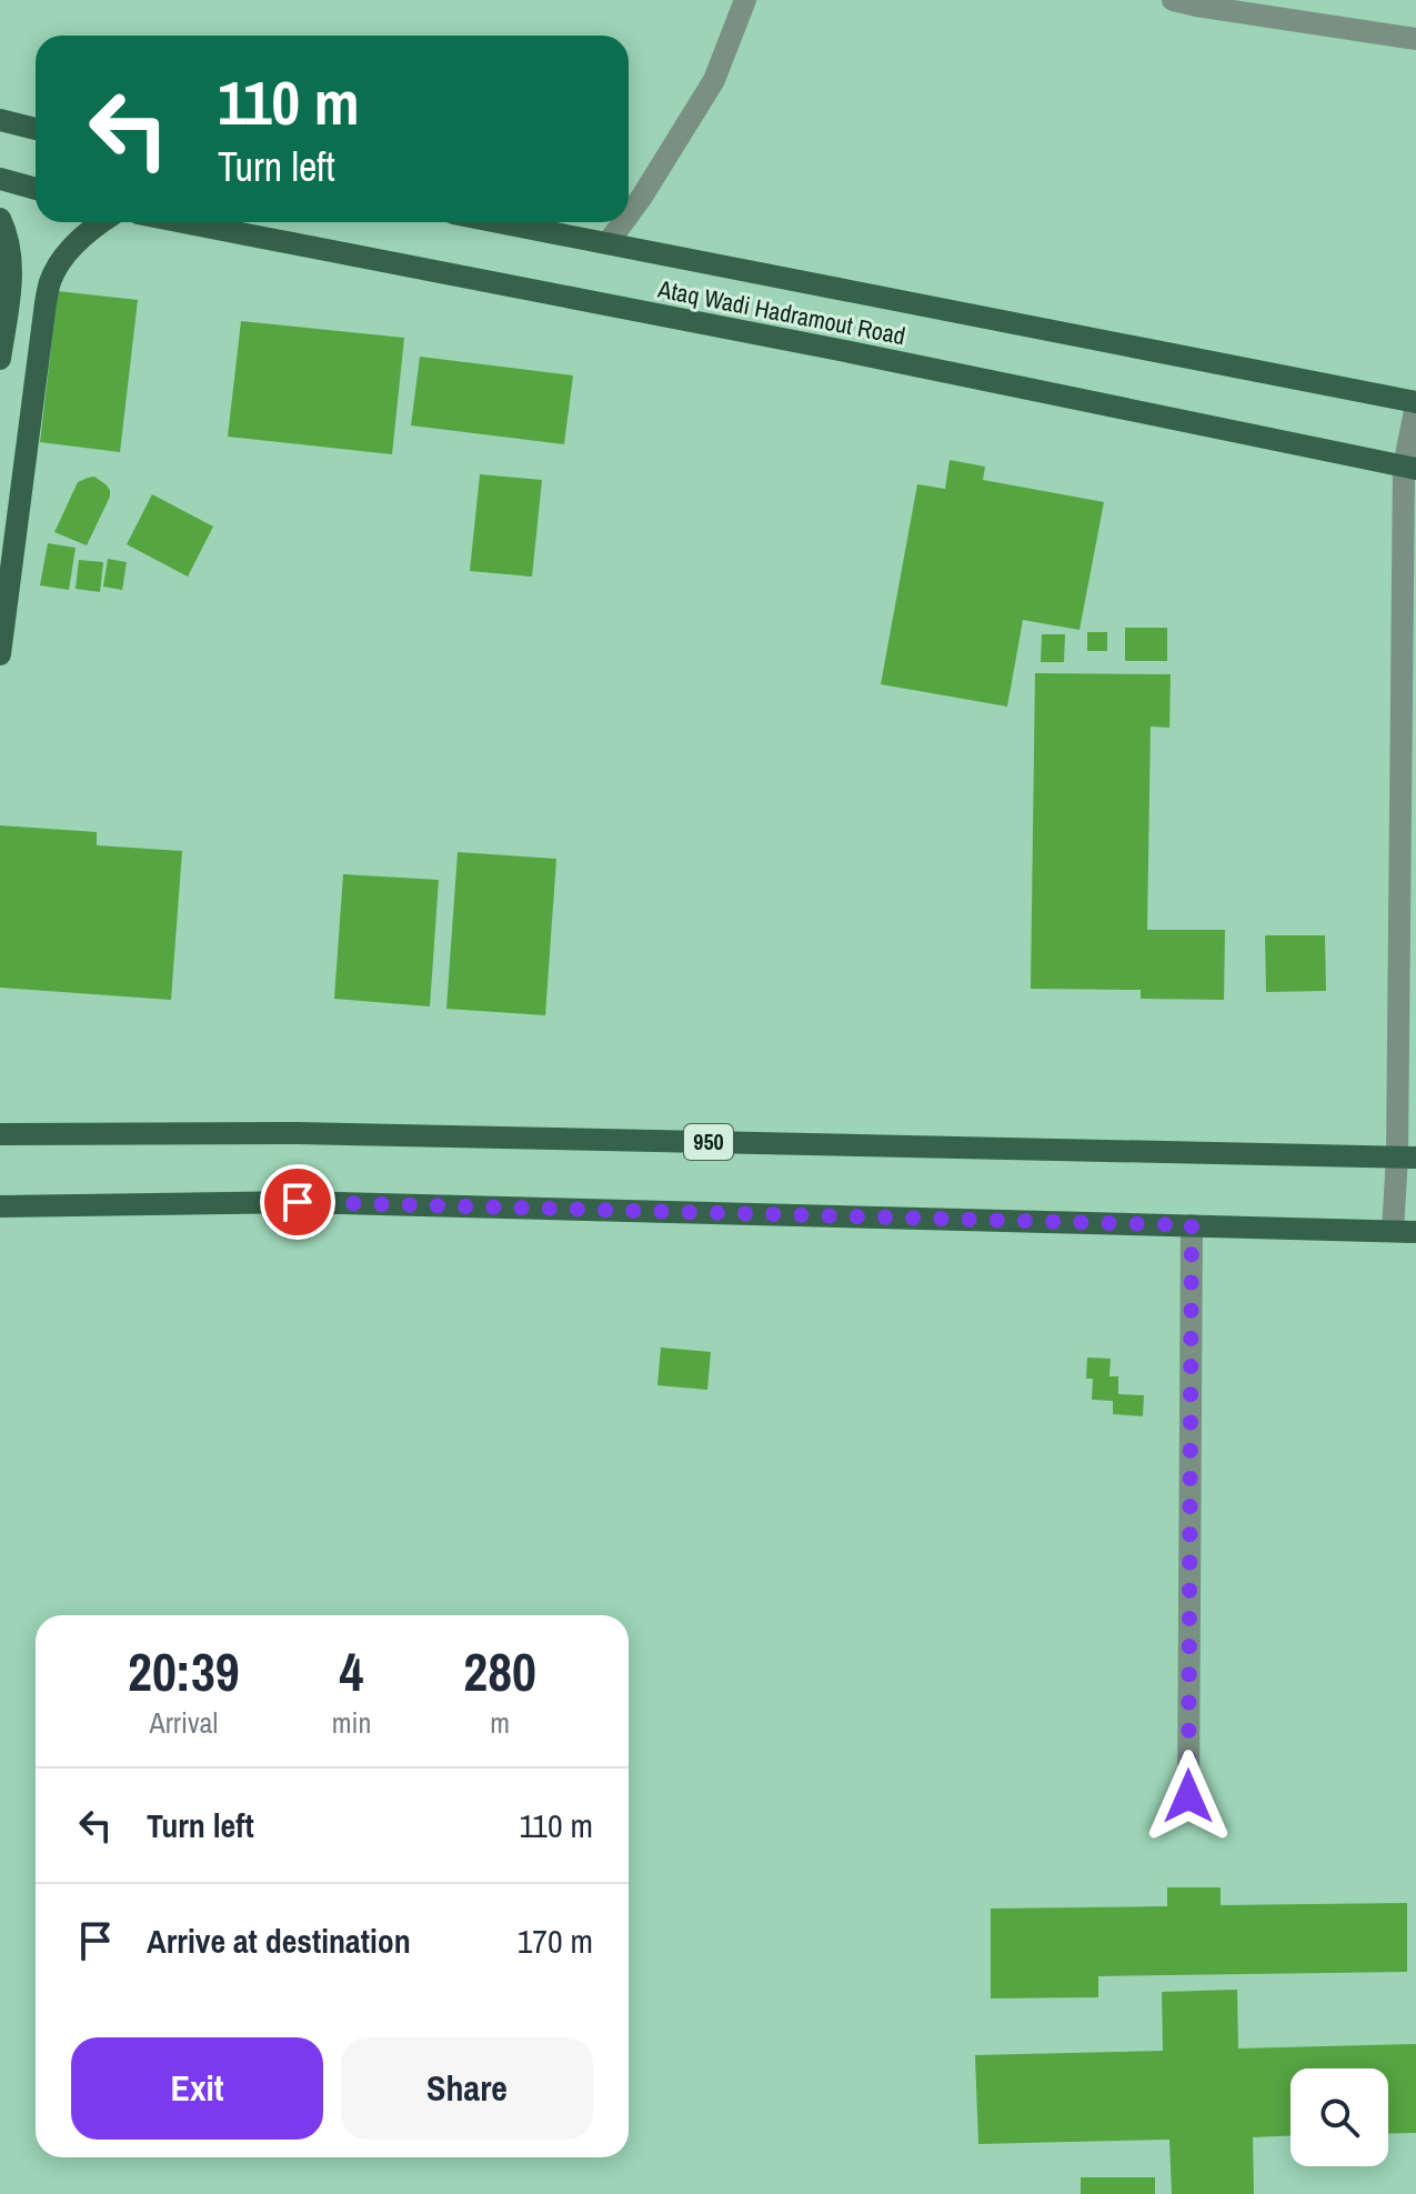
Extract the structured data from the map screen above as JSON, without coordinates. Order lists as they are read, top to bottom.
{
  "streets": {
    "main road": ["Ataq Wadi Hadramout Road", "950"]
  },
  "page": {
    "turn": ["110 m", "Turn left"],
    "eta": [
      "20:39",
      "Arrival",
      "4",
      "min",
      "280",
      "m"
    ],
    "list": [
      {
        "name": "Turn left",
        "value": "110 m"
      },
      {
        "name": "Arrive at destination",
        "value": "170 m"
      }
    ],
    "buttons": ["Exit", "Share"]
  }
}
